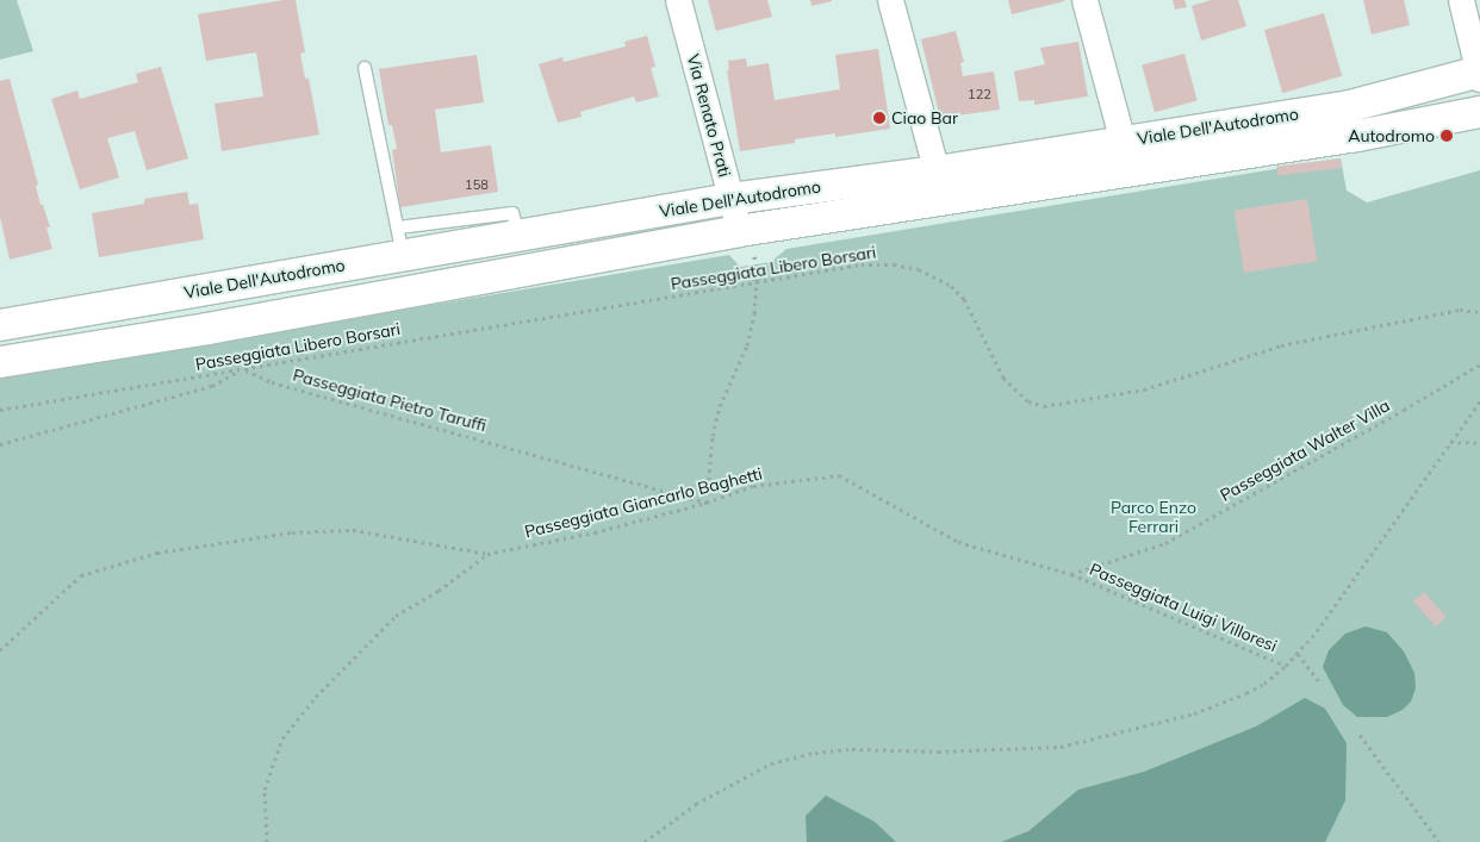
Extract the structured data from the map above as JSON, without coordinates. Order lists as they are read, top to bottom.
{
  "streets": {
    "street": ["Via Renato Prati", "Viale Dell'Autodromo"],
    "path": [
      "Passeggiata Libero Borsari",
      "Passeggiata Pietro Taruffi",
      "Passeggiata Walter Villa",
      "Passeggiata Giancarlo Baghetti",
      "Passeggiata Luigi Villoresi"
    ]
  },
  "crossings": [
    ["Via Renato Prati", "Viale Dell'Autodromo"],
    ["Passeggiata Libero Borsari", "Passeggiata Pietro Taruffi"],
    ["Passeggiata Pietro Taruffi", "Passeggiata Giancarlo Baghetti"],
    ["Passeggiata Walter Villa", "Passeggiata Giancarlo Baghetti"],
    ["Passeggiata Walter Villa", "Passeggiata Luigi Villoresi"],
    ["Passeggiata Giancarlo Baghetti", "Passeggiata Luigi Villoresi"]
  ],
  "parks": ["Parco Enzo Ferrari"],
  "places": ["Ciao Bar", "Autodromo"],
  "house_numbers": ["122", "158"]
}
